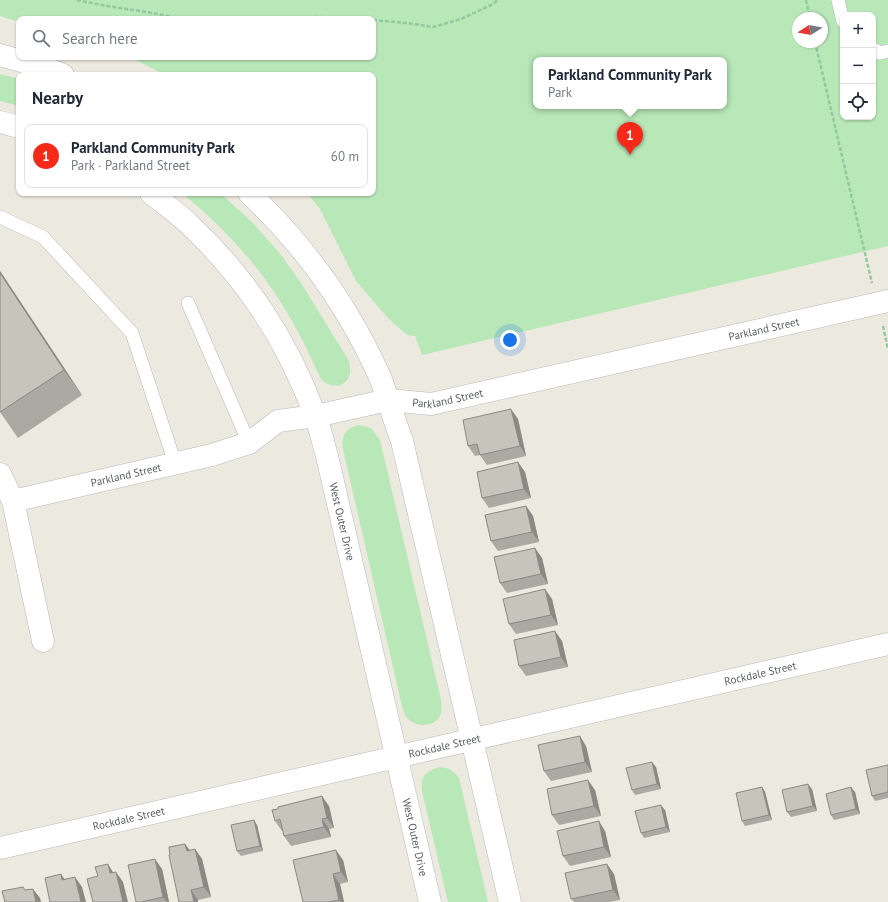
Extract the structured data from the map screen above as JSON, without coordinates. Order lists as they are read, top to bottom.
{
  "streets": {
    "street": ["Parkland Street", "West Outer Drive", "Rockdale Street"]
  },
  "crossings": [
    ["Parkland Street", "West Outer Drive"],
    ["West Outer Drive", "Rockdale Street"]
  ],
  "north": "left",
  "page": {
    "map_buttons": ["+", "−"],
    "search": "Search here",
    "popup": ["Parkland Community Park", "Park"],
    "heading": "Nearby",
    "pins": "1",
    "list": [
      {
        "mark": "1",
        "name": "Parkland Community Park",
        "note": "Park · Parkland Street",
        "value": "60 m"
      }
    ]
  }
}
